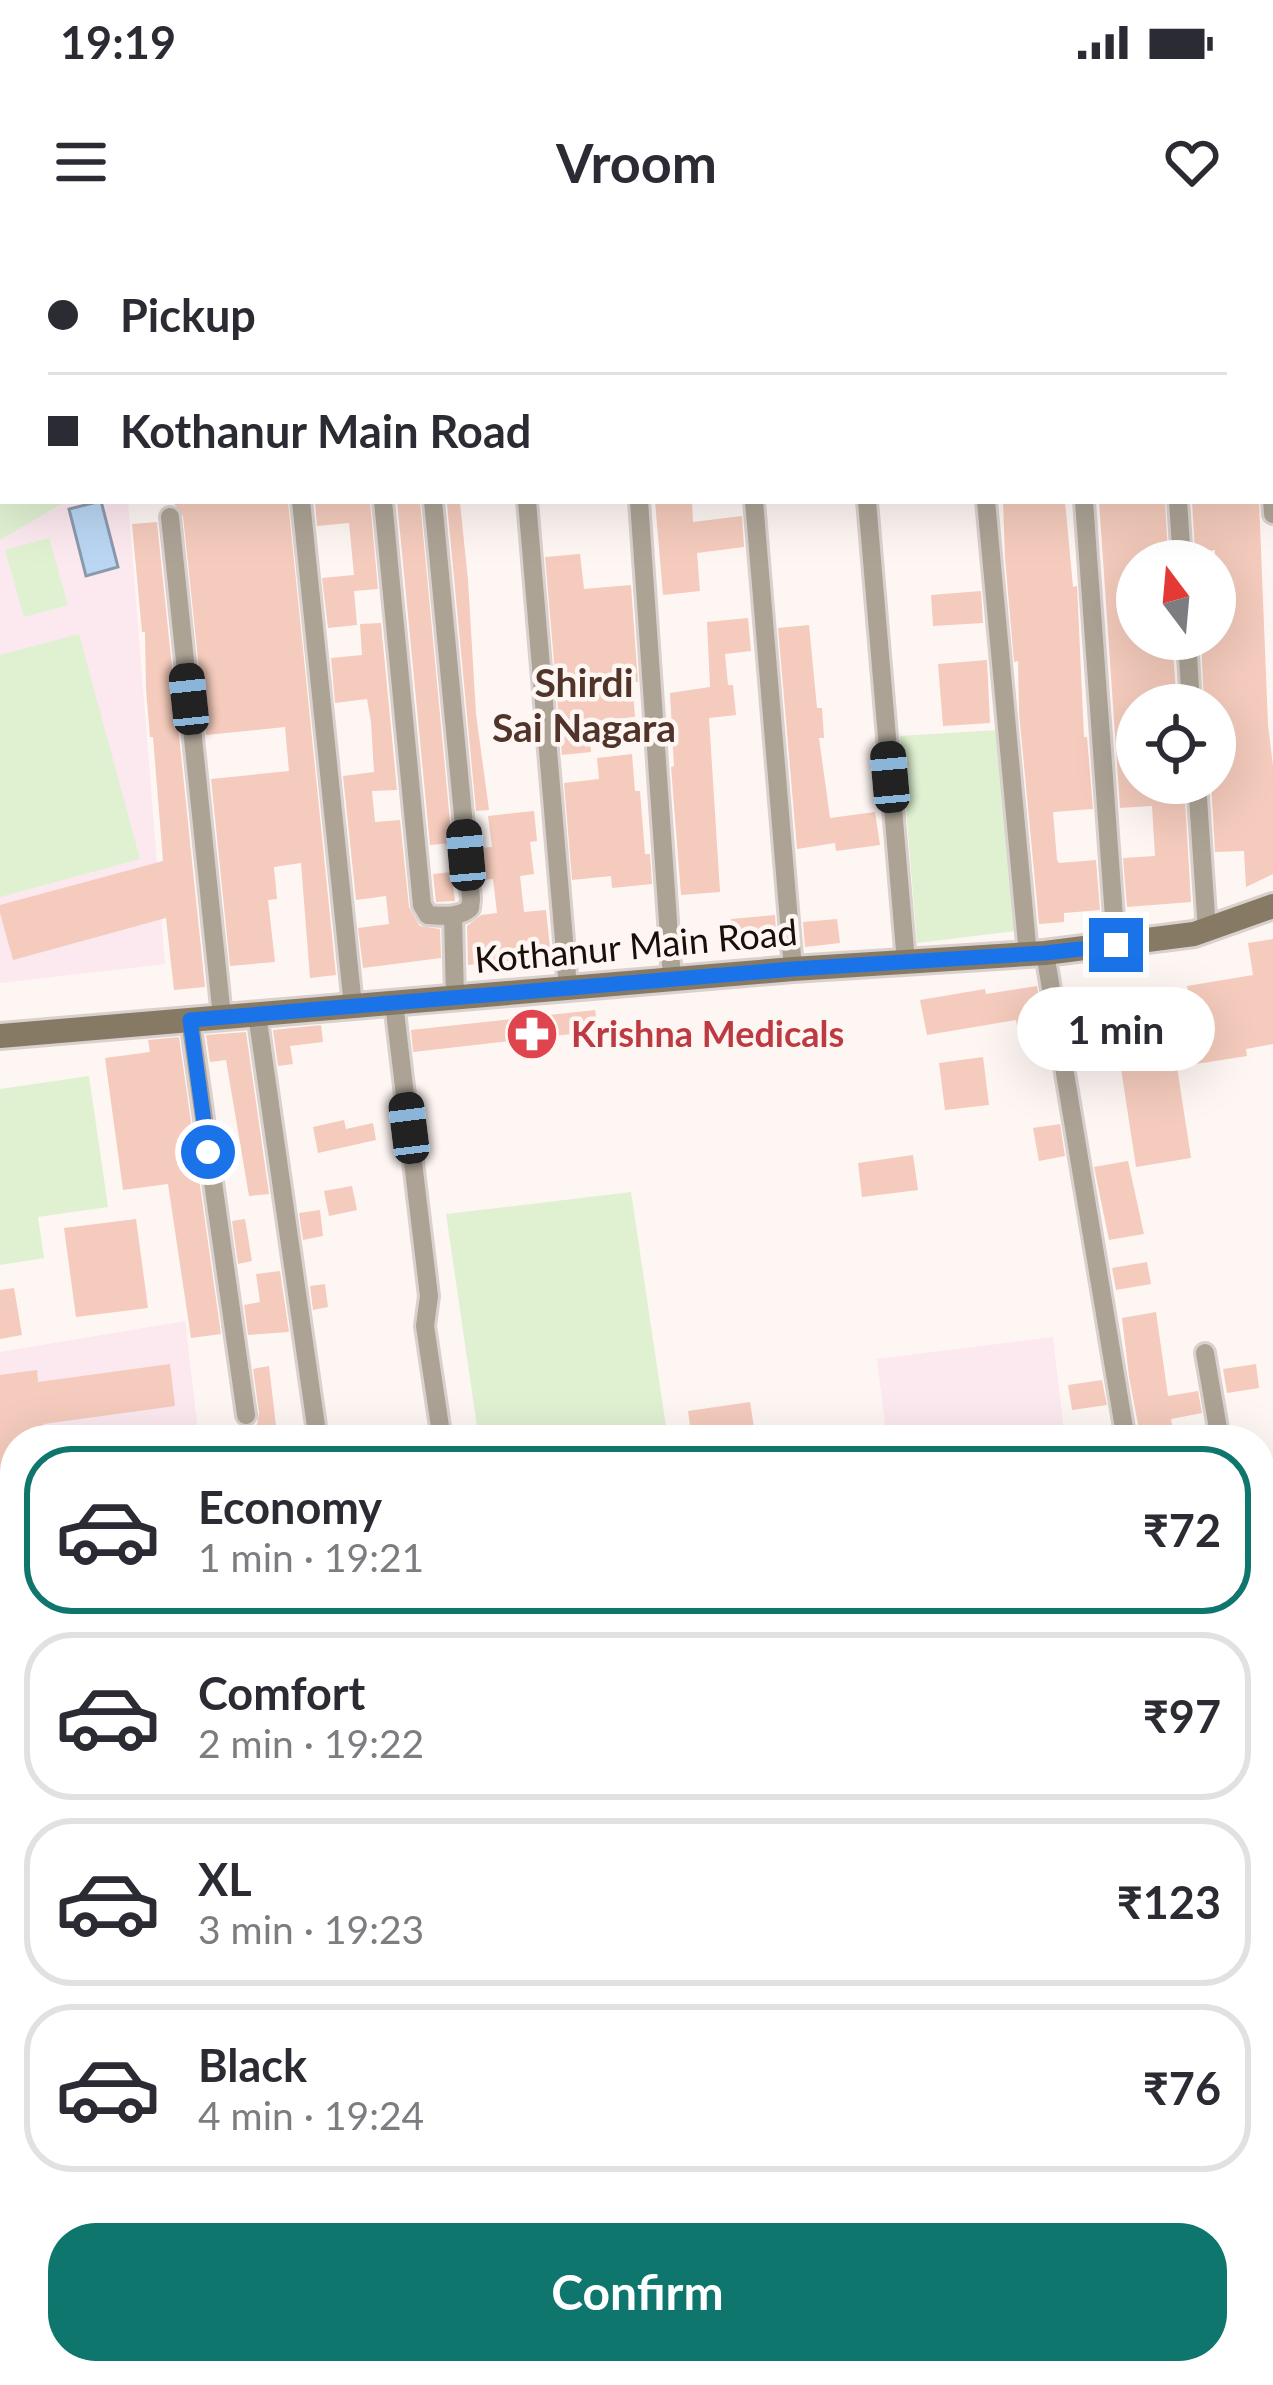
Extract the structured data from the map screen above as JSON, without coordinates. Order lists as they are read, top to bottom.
{
  "streets": {
    "main road": ["Kothanur Main Road"]
  },
  "districts": ["Shirdi Sai Nagara"],
  "places": {
    "pharmacy": ["Krishna Medicals"]
  },
  "north": "top",
  "page": {
    "status": "19:19",
    "header": "Vroom",
    "banner": ["Pickup", "Kothanur Main Road"],
    "bubble": "1 min",
    "list": [
      {
        "name": "Economy",
        "note": "1 min · 19:21",
        "value": "₹72"
      },
      {
        "name": "Comfort",
        "note": "2 min · 19:22",
        "value": "₹97"
      },
      {
        "name": "XL",
        "note": "3 min · 19:23",
        "value": "₹123"
      },
      {
        "name": "Black",
        "note": "4 min · 19:24",
        "value": "₹76"
      }
    ],
    "buttons": "Confirm"
  }
}
